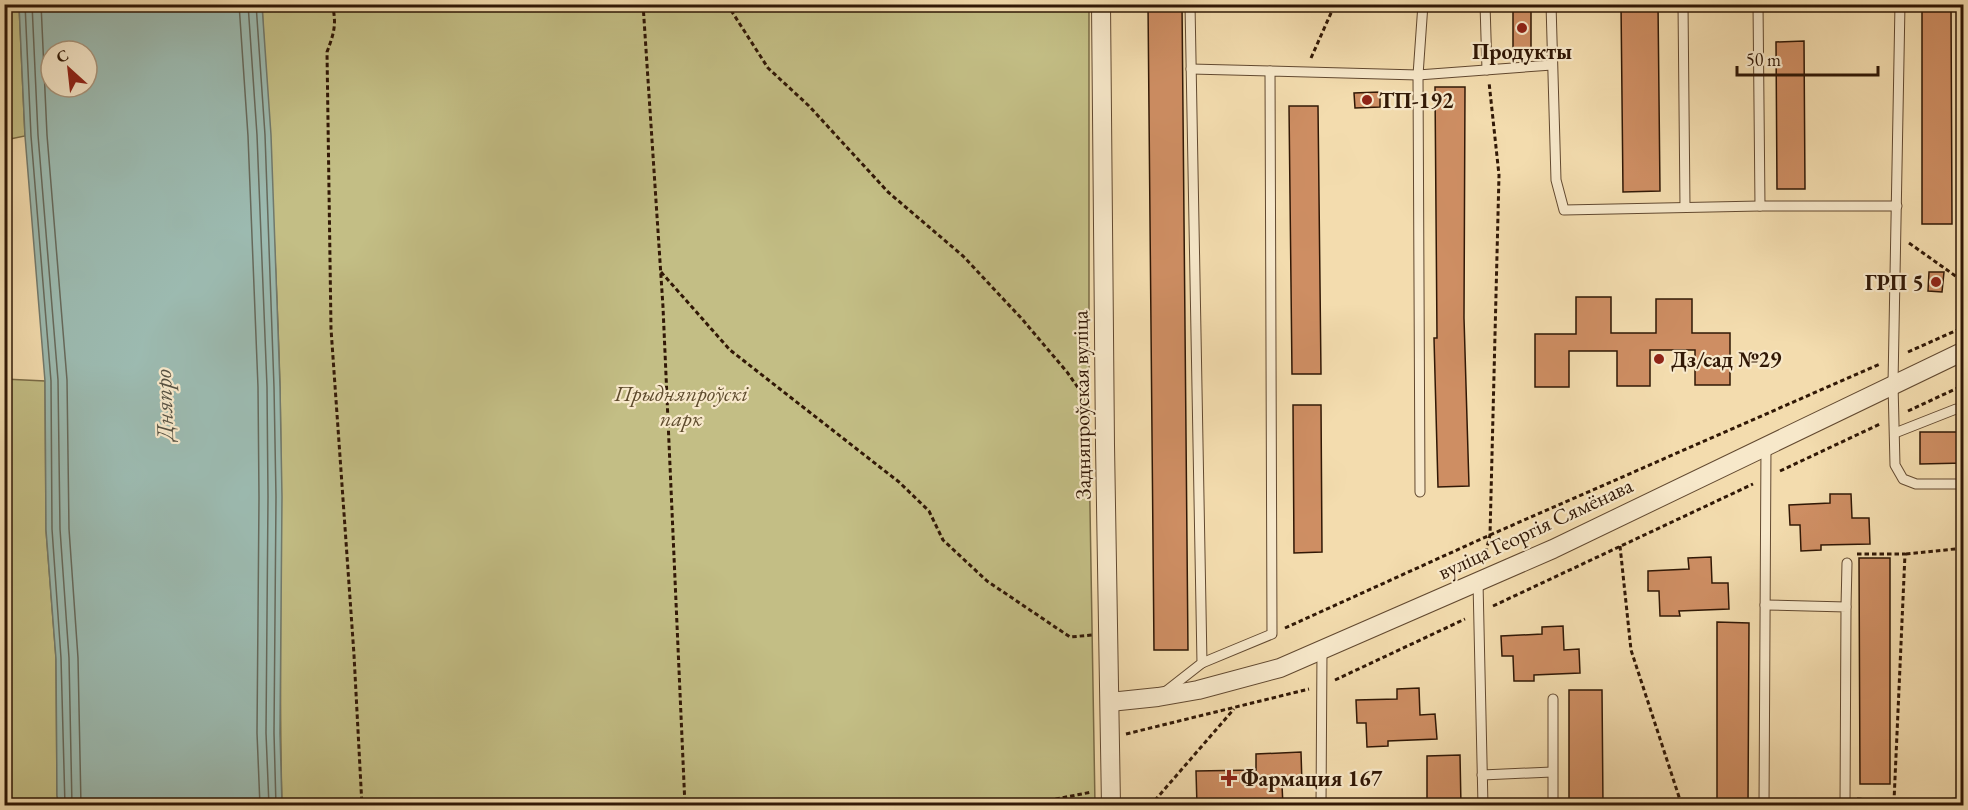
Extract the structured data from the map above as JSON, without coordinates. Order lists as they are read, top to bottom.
{
  "streets": {
    "street": ["Задняпроўская вуліца", "вуліца Георгія Сямёнава"]
  },
  "crossings": [
    ["Задняпроўская вуліца", "вуліца Георгія Сямёнава"]
  ],
  "water": ["Дняпро"],
  "parks": ["Прыдняпроўскі парк"],
  "places": {
    "other": [
      "Продукты",
      "ТП-192",
      "ГРП 5",
      "Дз/сад №29"
    ],
    "health": ["Фармация 167"]
  },
  "scale_bar": "50 m",
  "north": "top left"
}
